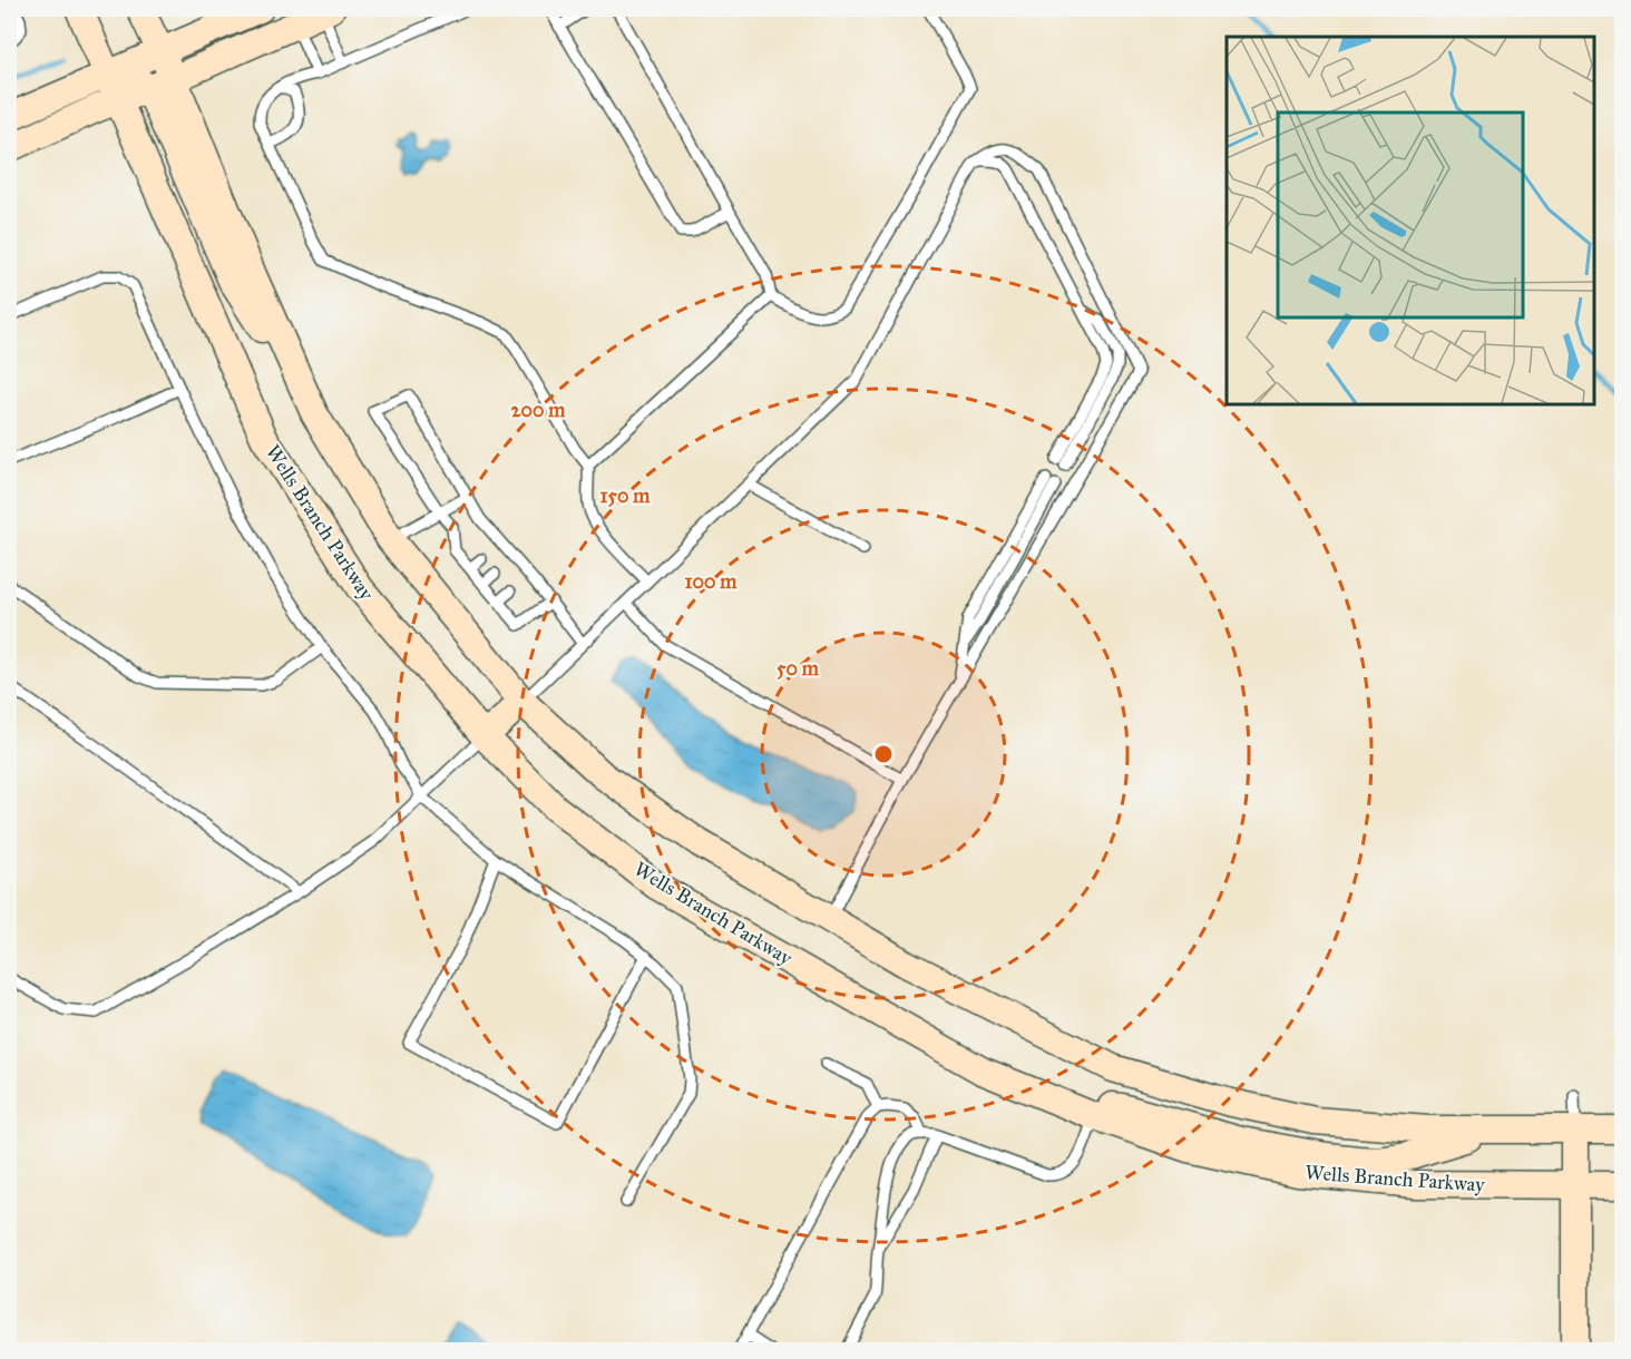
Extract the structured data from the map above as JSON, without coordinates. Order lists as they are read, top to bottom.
{
  "streets": {
    "main road": ["Wells Branch Parkway"]
  },
  "rings": [
    "200 m",
    "150 m",
    "100 m",
    "50 m"
  ]
}
